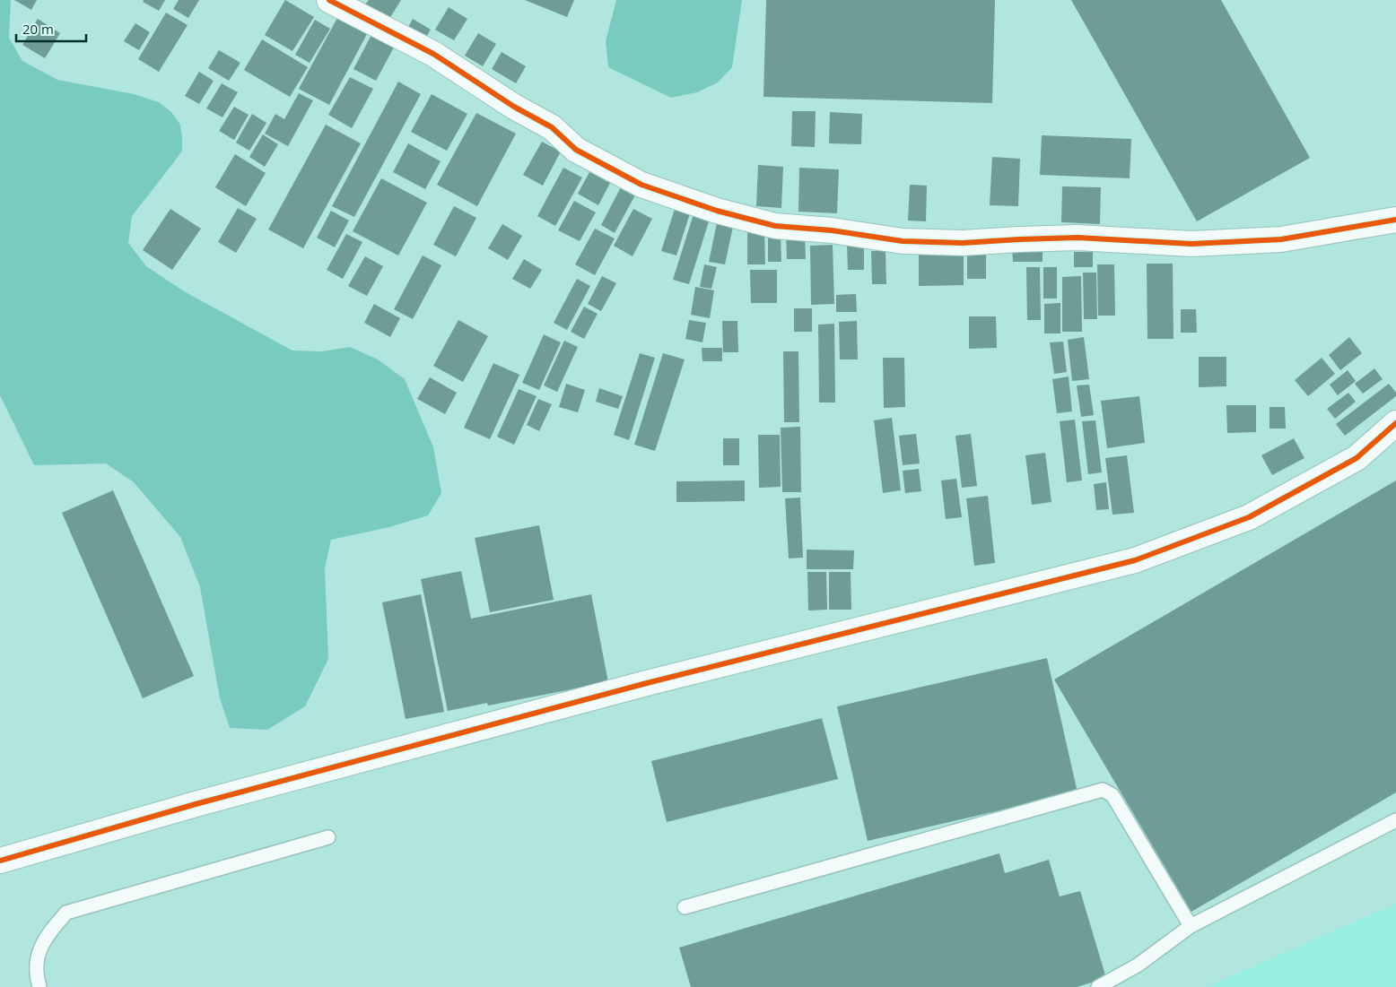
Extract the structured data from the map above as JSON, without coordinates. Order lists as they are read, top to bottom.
{
  "scale_bar": "20 m"
}
